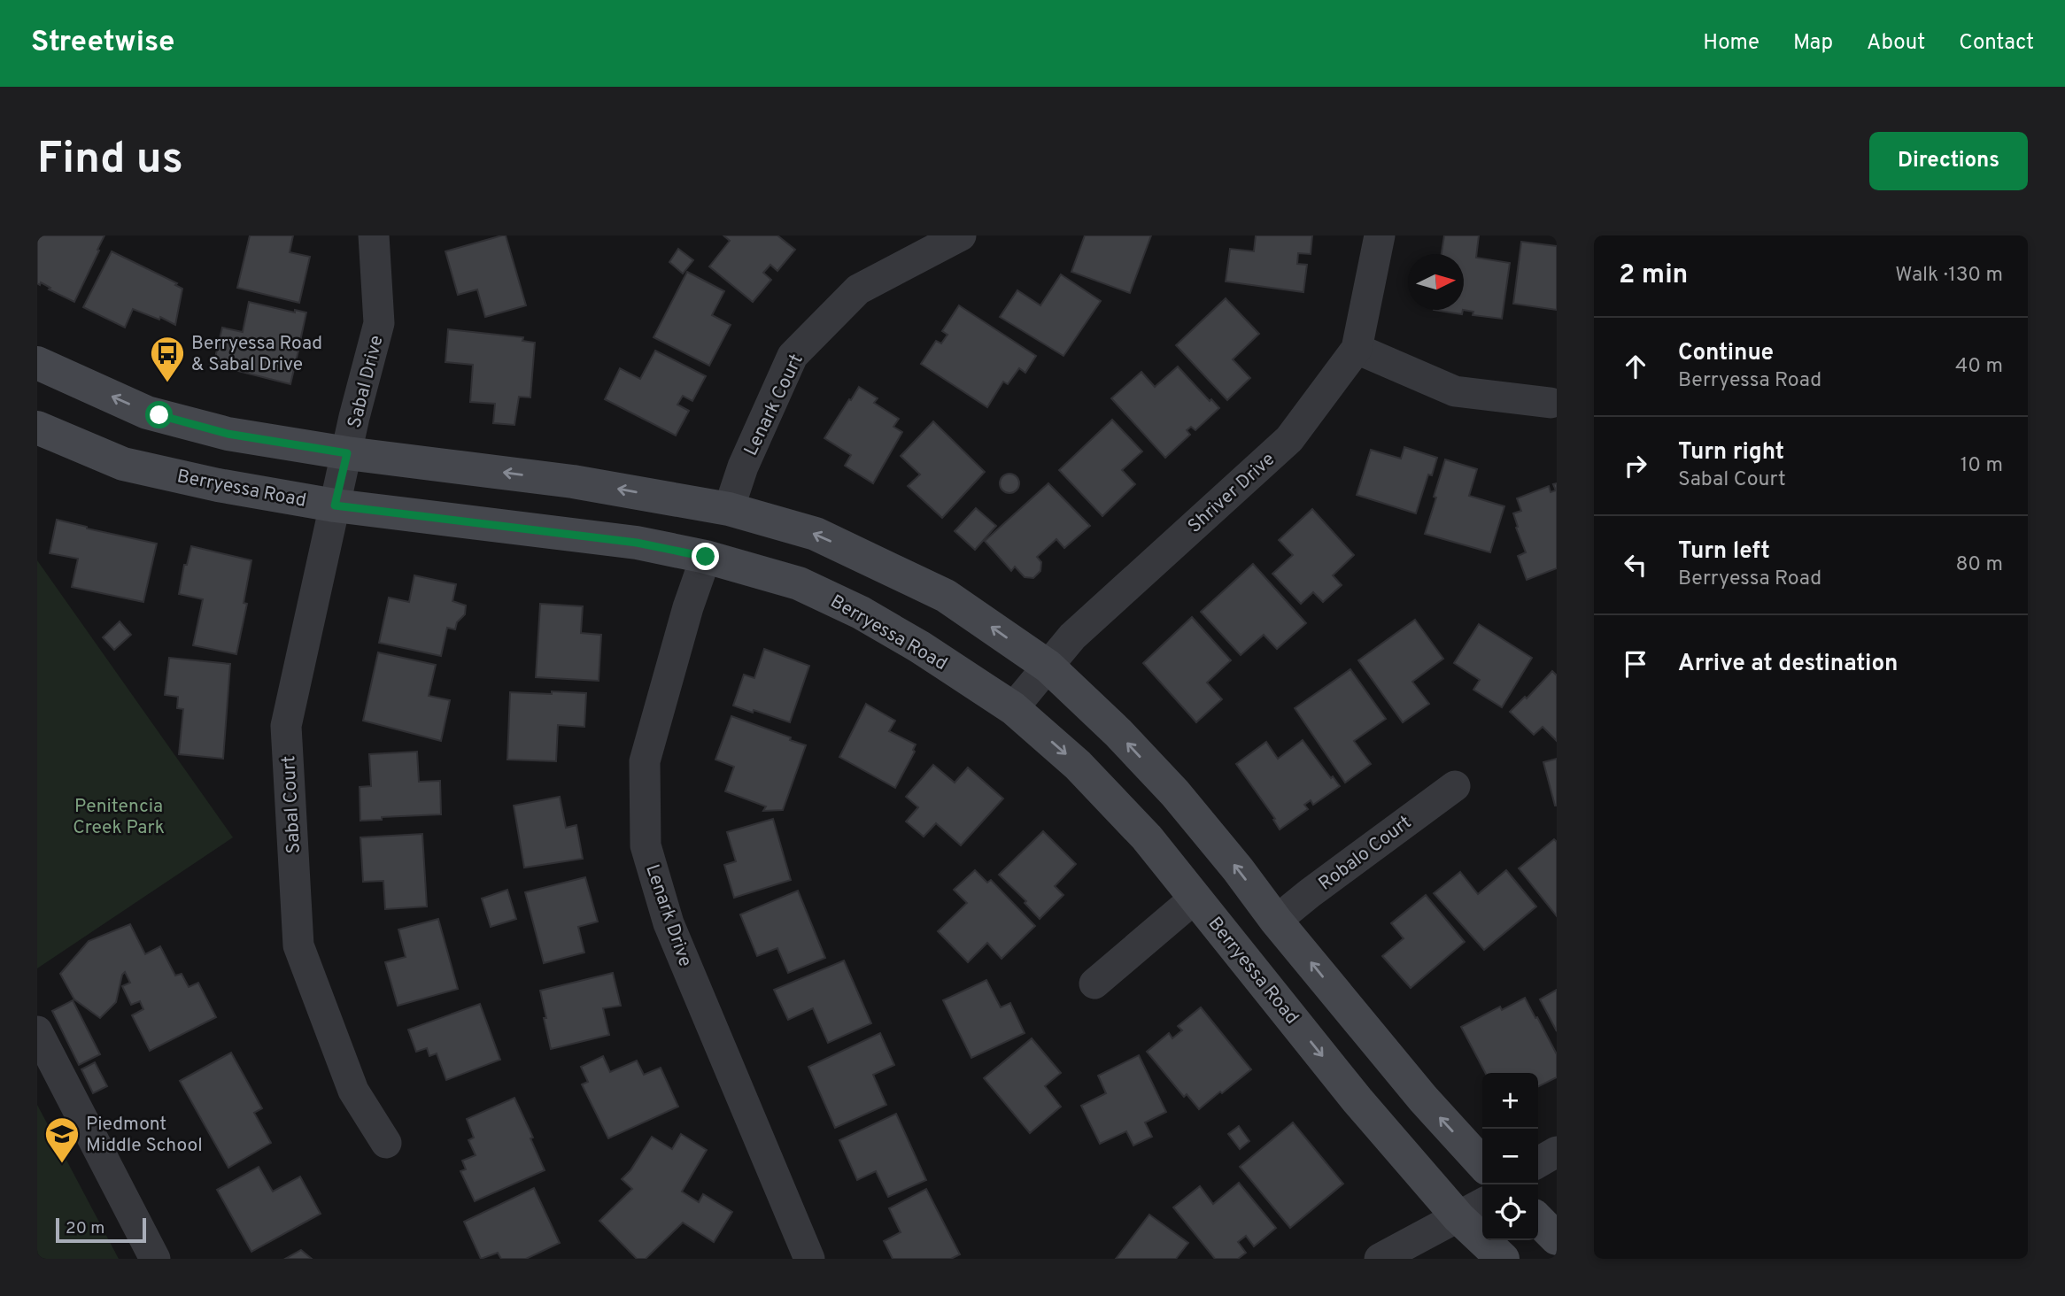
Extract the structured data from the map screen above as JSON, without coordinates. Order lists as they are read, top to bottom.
{
  "streets": {
    "main road": ["Berryessa Road"],
    "street": [
      "Sabal Drive",
      "Lenark Court",
      "Shriver Drive",
      "Sabal Court",
      "Robalo Court",
      "Lenark Drive"
    ]
  },
  "crossings": [
    ["Sabal Drive", "Sabal Court"],
    ["Berryessa Road", "Shriver Drive"],
    ["Berryessa Road", "Sabal Court"],
    ["Berryessa Road", "Lenark Drive"]
  ],
  "parks": ["Penitencia Creek Park"],
  "places": {
    "bus stop": ["Berryessa Road & Sabal Drive"],
    "school or university": ["Piedmont Middle School"]
  },
  "scale_bar": "20 m",
  "north": "right",
  "page": {
    "header": "Streetwise",
    "nav": [
      "Home",
      "Map",
      "About",
      "Contact"
    ],
    "buttons": "Directions",
    "title": "Find us",
    "heading": ["2 min", "Walk · 130 m"],
    "list": [
      ["Continue", "Berryessa Road", "40 m"],
      ["Turn right", "Sabal Court", "10 m"],
      ["Turn left", "Berryessa Road", "80 m"],
      "Arrive at destination"
    ],
    "map_buttons": ["+", "−"],
    "scale": "20 m"
  }
}
